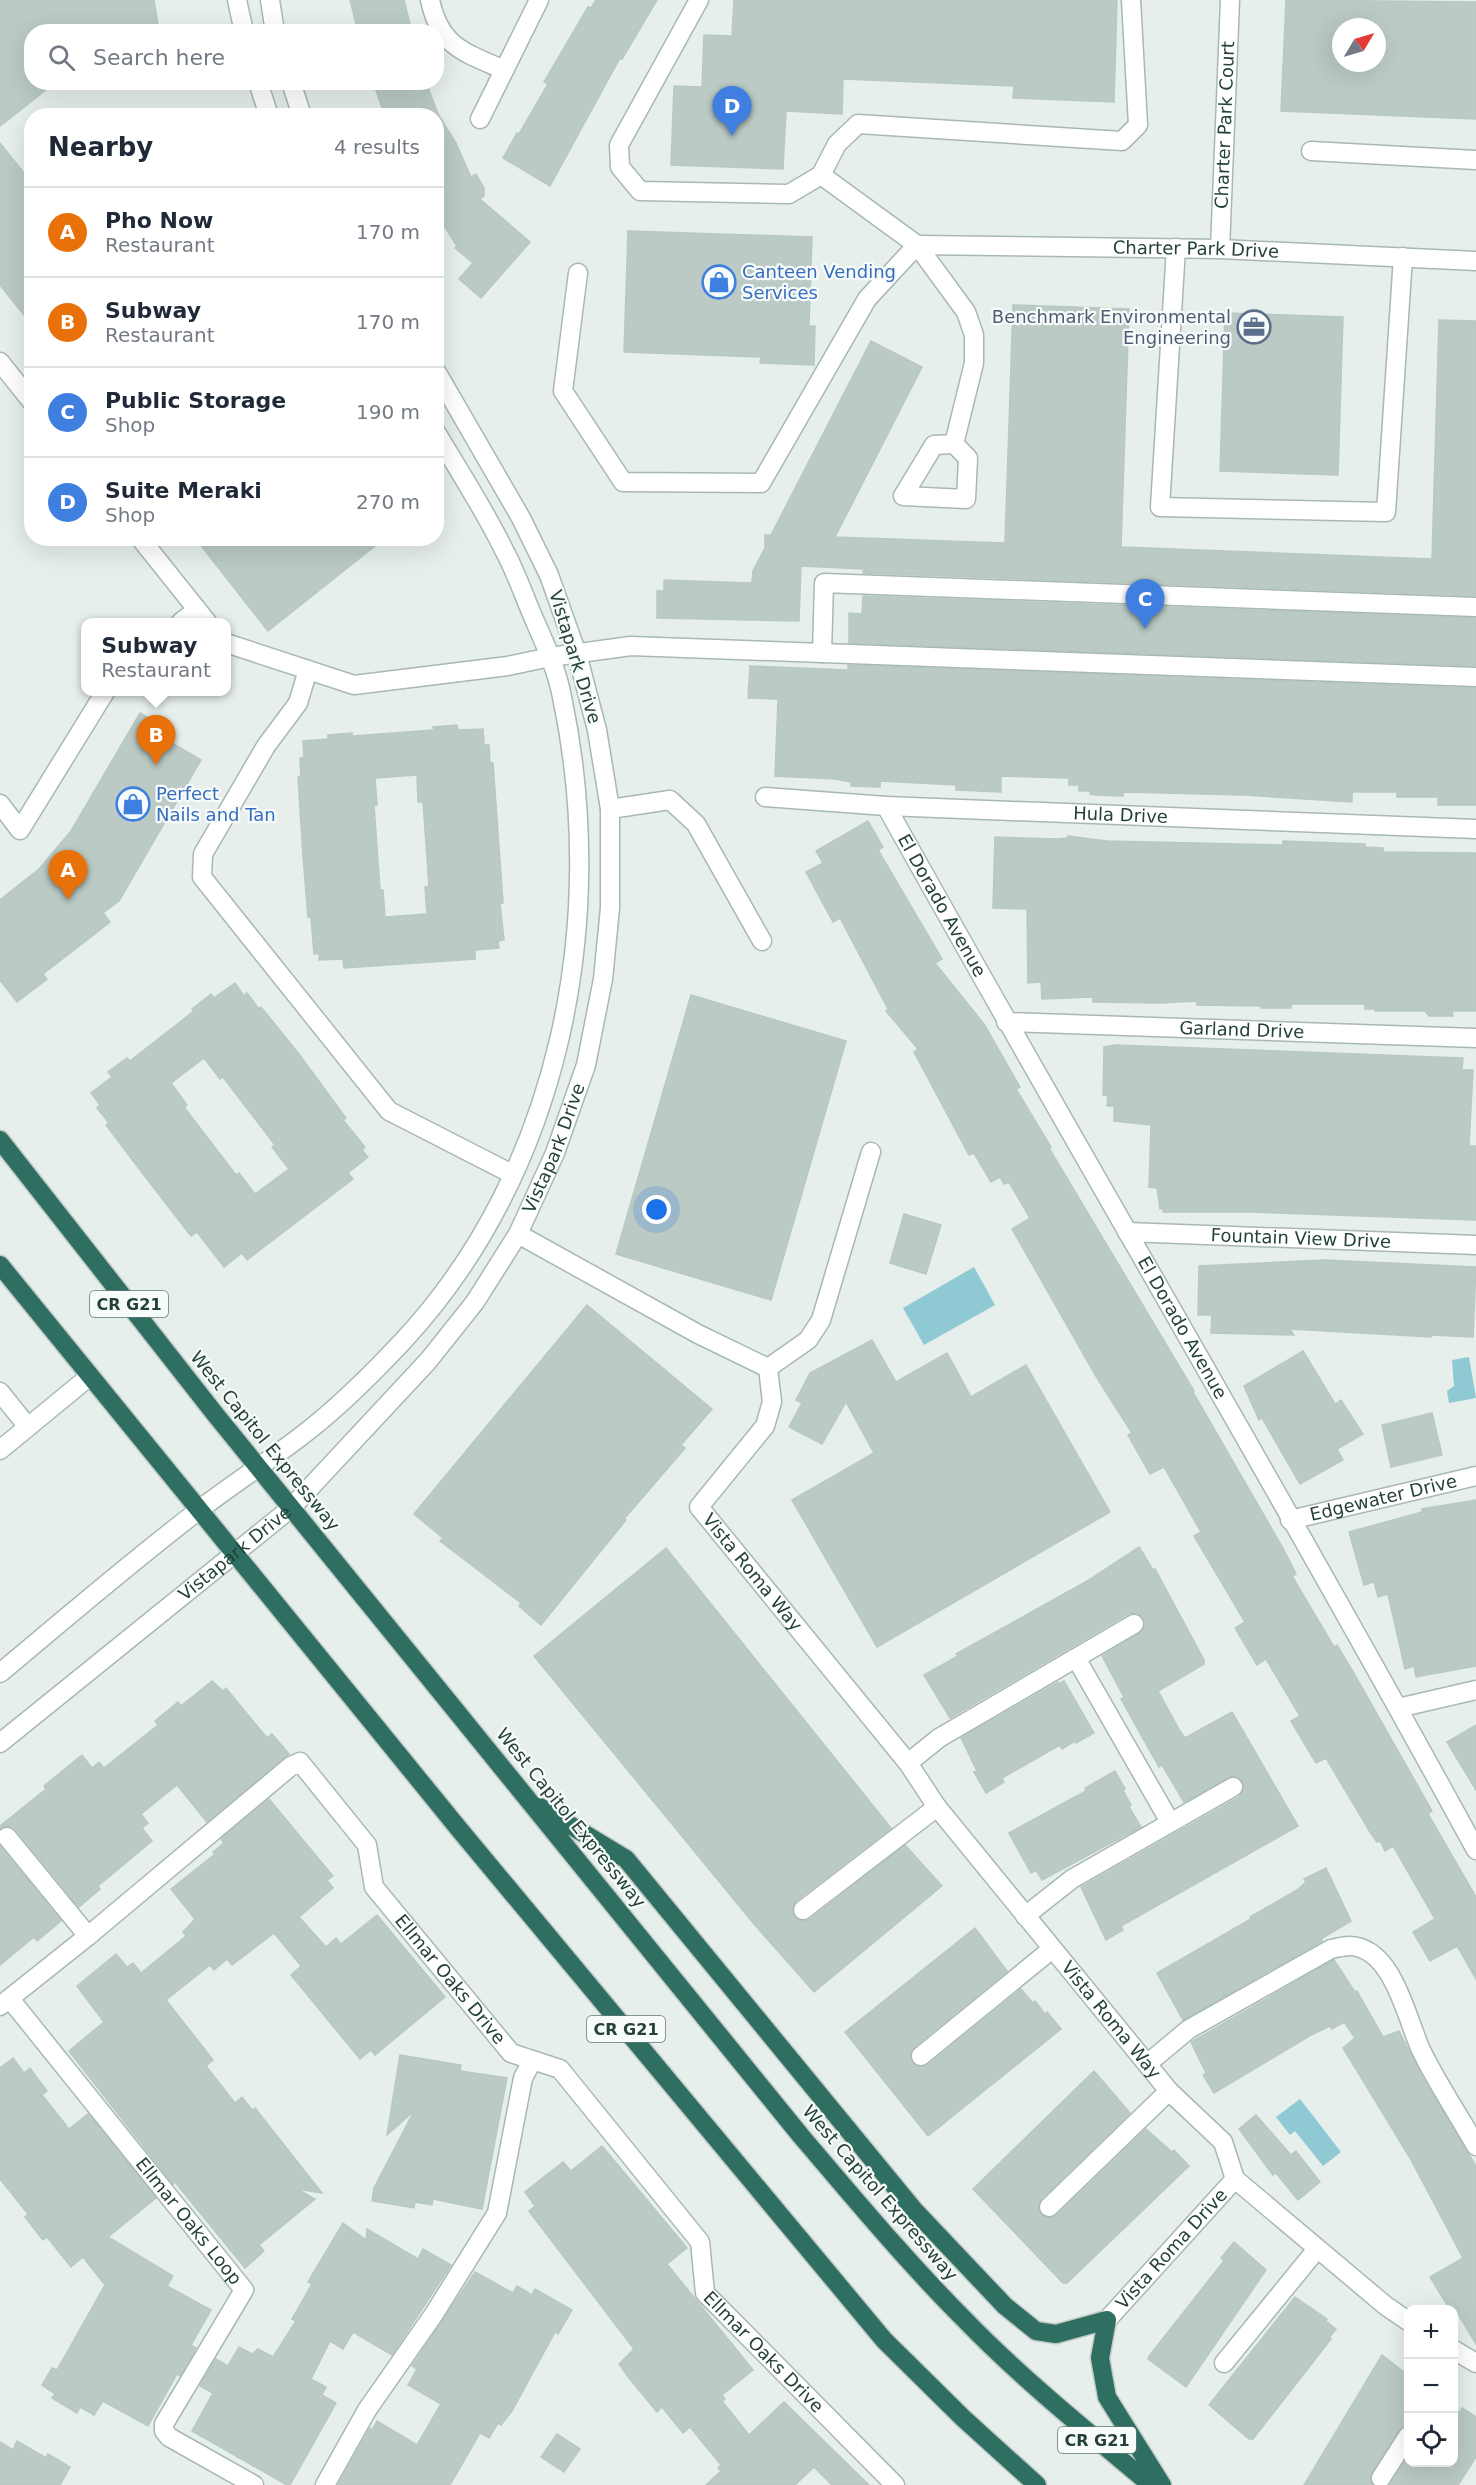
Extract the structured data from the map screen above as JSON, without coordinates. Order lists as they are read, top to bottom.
{
  "streets": {
    "highway": ["CR G21", "West Capitol Expressway"],
    "street": [
      "Charter Park Court",
      "Charter Park Drive",
      "Vistapark Drive",
      "Hula Drive",
      "El Dorado Avenue",
      "Garland Drive",
      "Fountain View Drive",
      "Edgewater Drive",
      "Vista Roma Way",
      "Ellmar Oaks Drive",
      "Ellmar Oaks Loop",
      "Vista Roma Drive"
    ]
  },
  "crossings": [
    ["Charter Park Court", "Charter Park Drive"],
    ["Vistapark Drive", "CR G21"],
    ["Vistapark Drive", "West Capitol Expressway"],
    ["Hula Drive", "El Dorado Avenue"],
    ["El Dorado Avenue", "Garland Drive"],
    ["El Dorado Avenue", "Fountain View Drive"],
    ["El Dorado Avenue", "Edgewater Drive"],
    ["Vista Roma Way", "Vista Roma Drive"],
    ["Ellmar Oaks Drive", "Ellmar Oaks Loop"]
  ],
  "places": {
    "shop": ["Canteen Vending Services", "Perfect Nails and Tan"],
    "office": ["Benchmark Environmental Engineering"]
  },
  "north": "top right",
  "page": {
    "search": "Search here",
    "pins": [
      "D",
      "C",
      "B",
      "A"
    ],
    "heading": ["Nearby", "4 results"],
    "list": [
      {
        "mark": "A",
        "name": "Pho Now",
        "note": "Restaurant",
        "value": "170 m"
      },
      {
        "mark": "B",
        "name": "Subway",
        "note": "Restaurant",
        "value": "170 m"
      },
      {
        "mark": "C",
        "name": "Public Storage",
        "note": "Shop",
        "value": "190 m"
      },
      {
        "mark": "D",
        "name": "Suite Meraki",
        "note": "Shop",
        "value": "270 m"
      }
    ],
    "popup": ["Subway", "Restaurant"],
    "map_buttons": ["+", "−"]
  }
}
